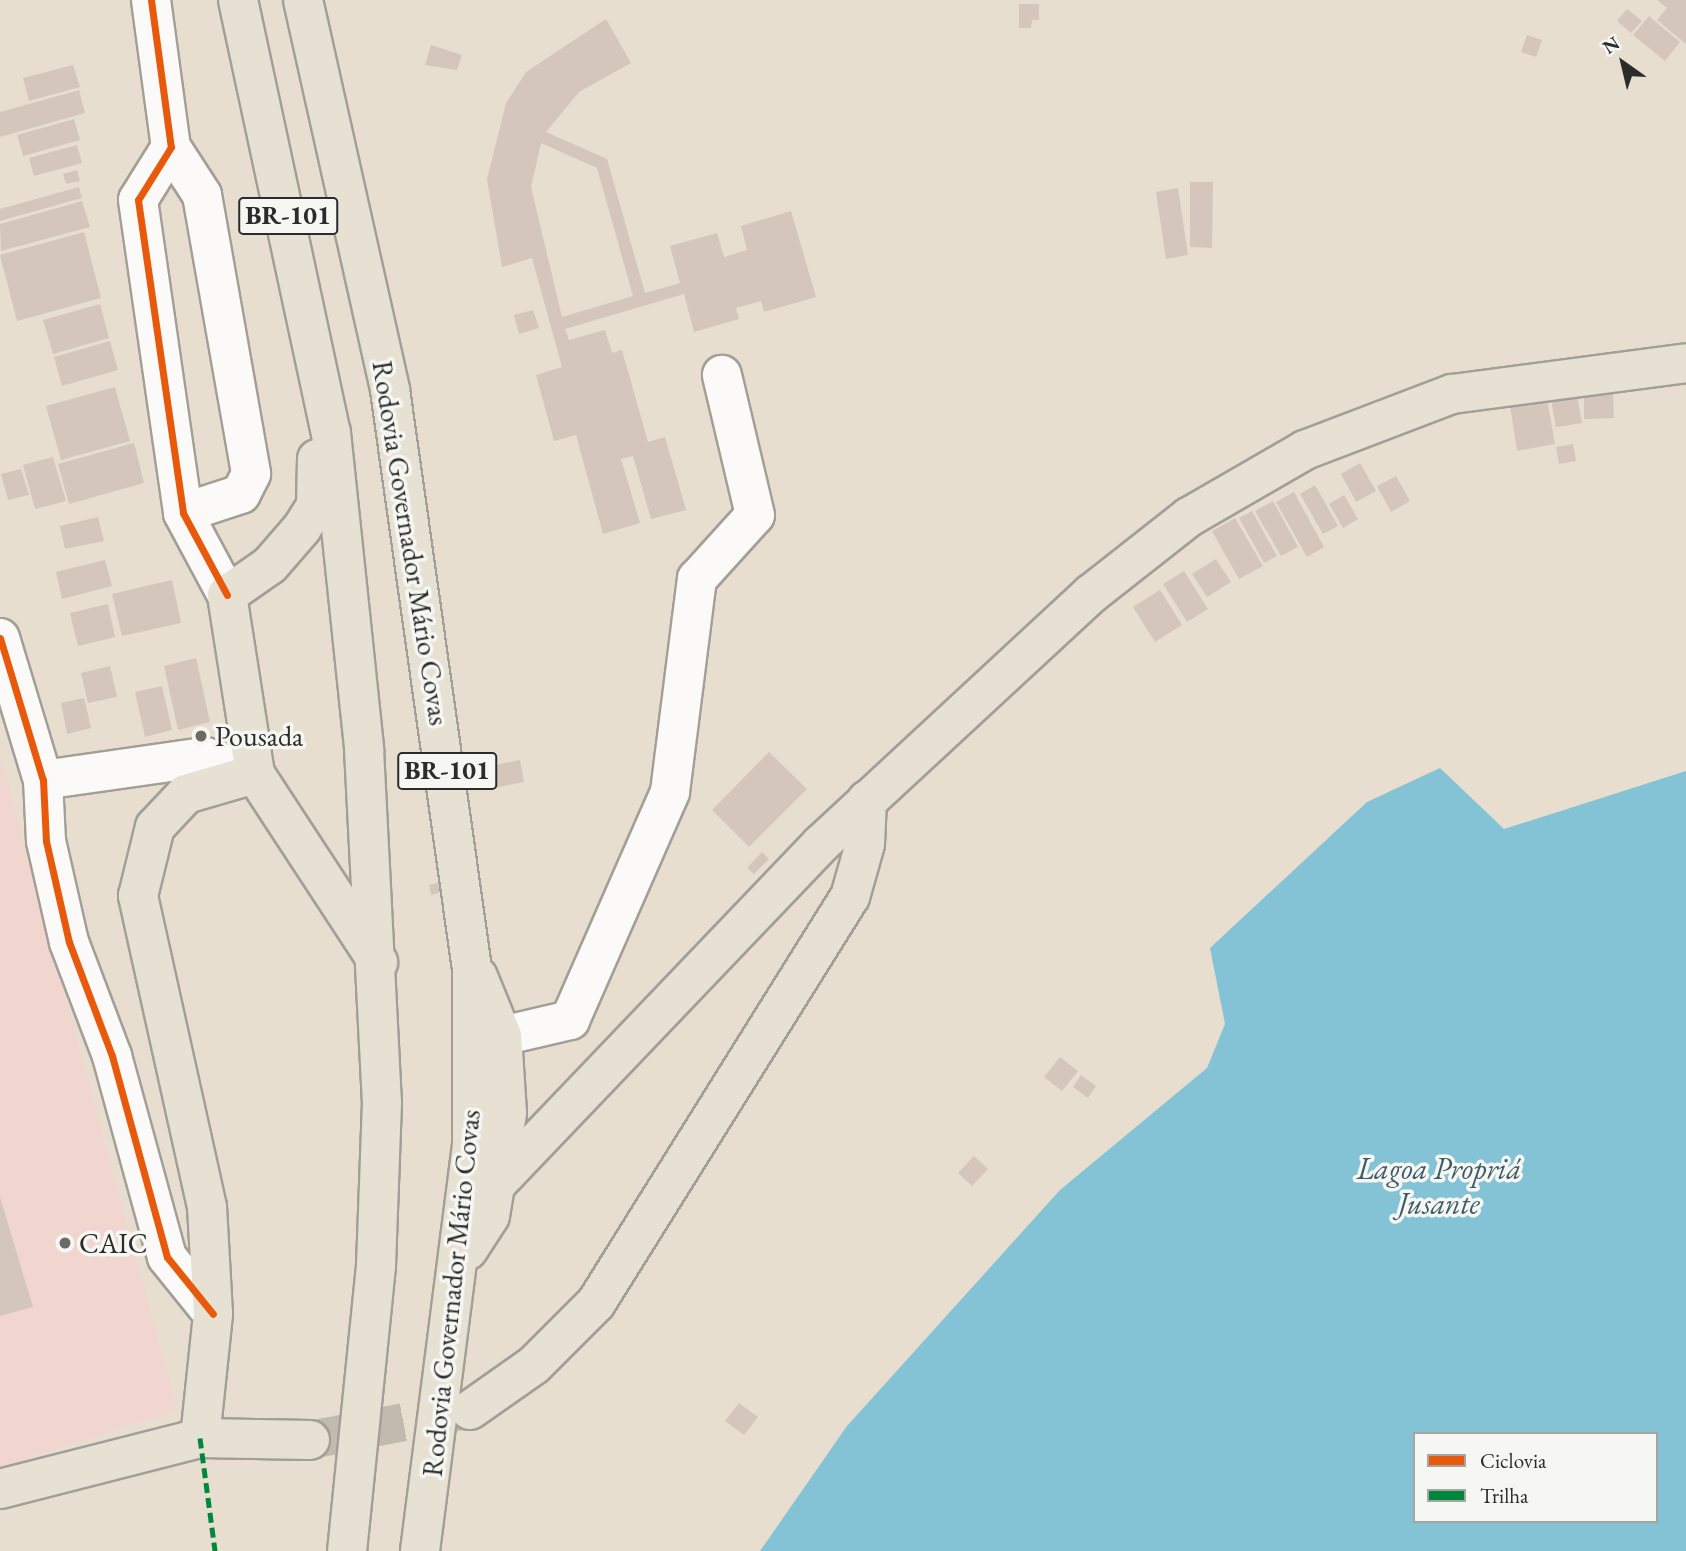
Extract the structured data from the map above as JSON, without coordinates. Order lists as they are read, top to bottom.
{
  "streets": {
    "main road": ["BR-101", "Rodovia Governador Mário Covas"]
  },
  "water": ["Lagoa Propriá Jusante"],
  "places": ["Pousada", "CAIC"],
  "legend": ["Ciclovia", "Trilha"],
  "north": "top left"
}
